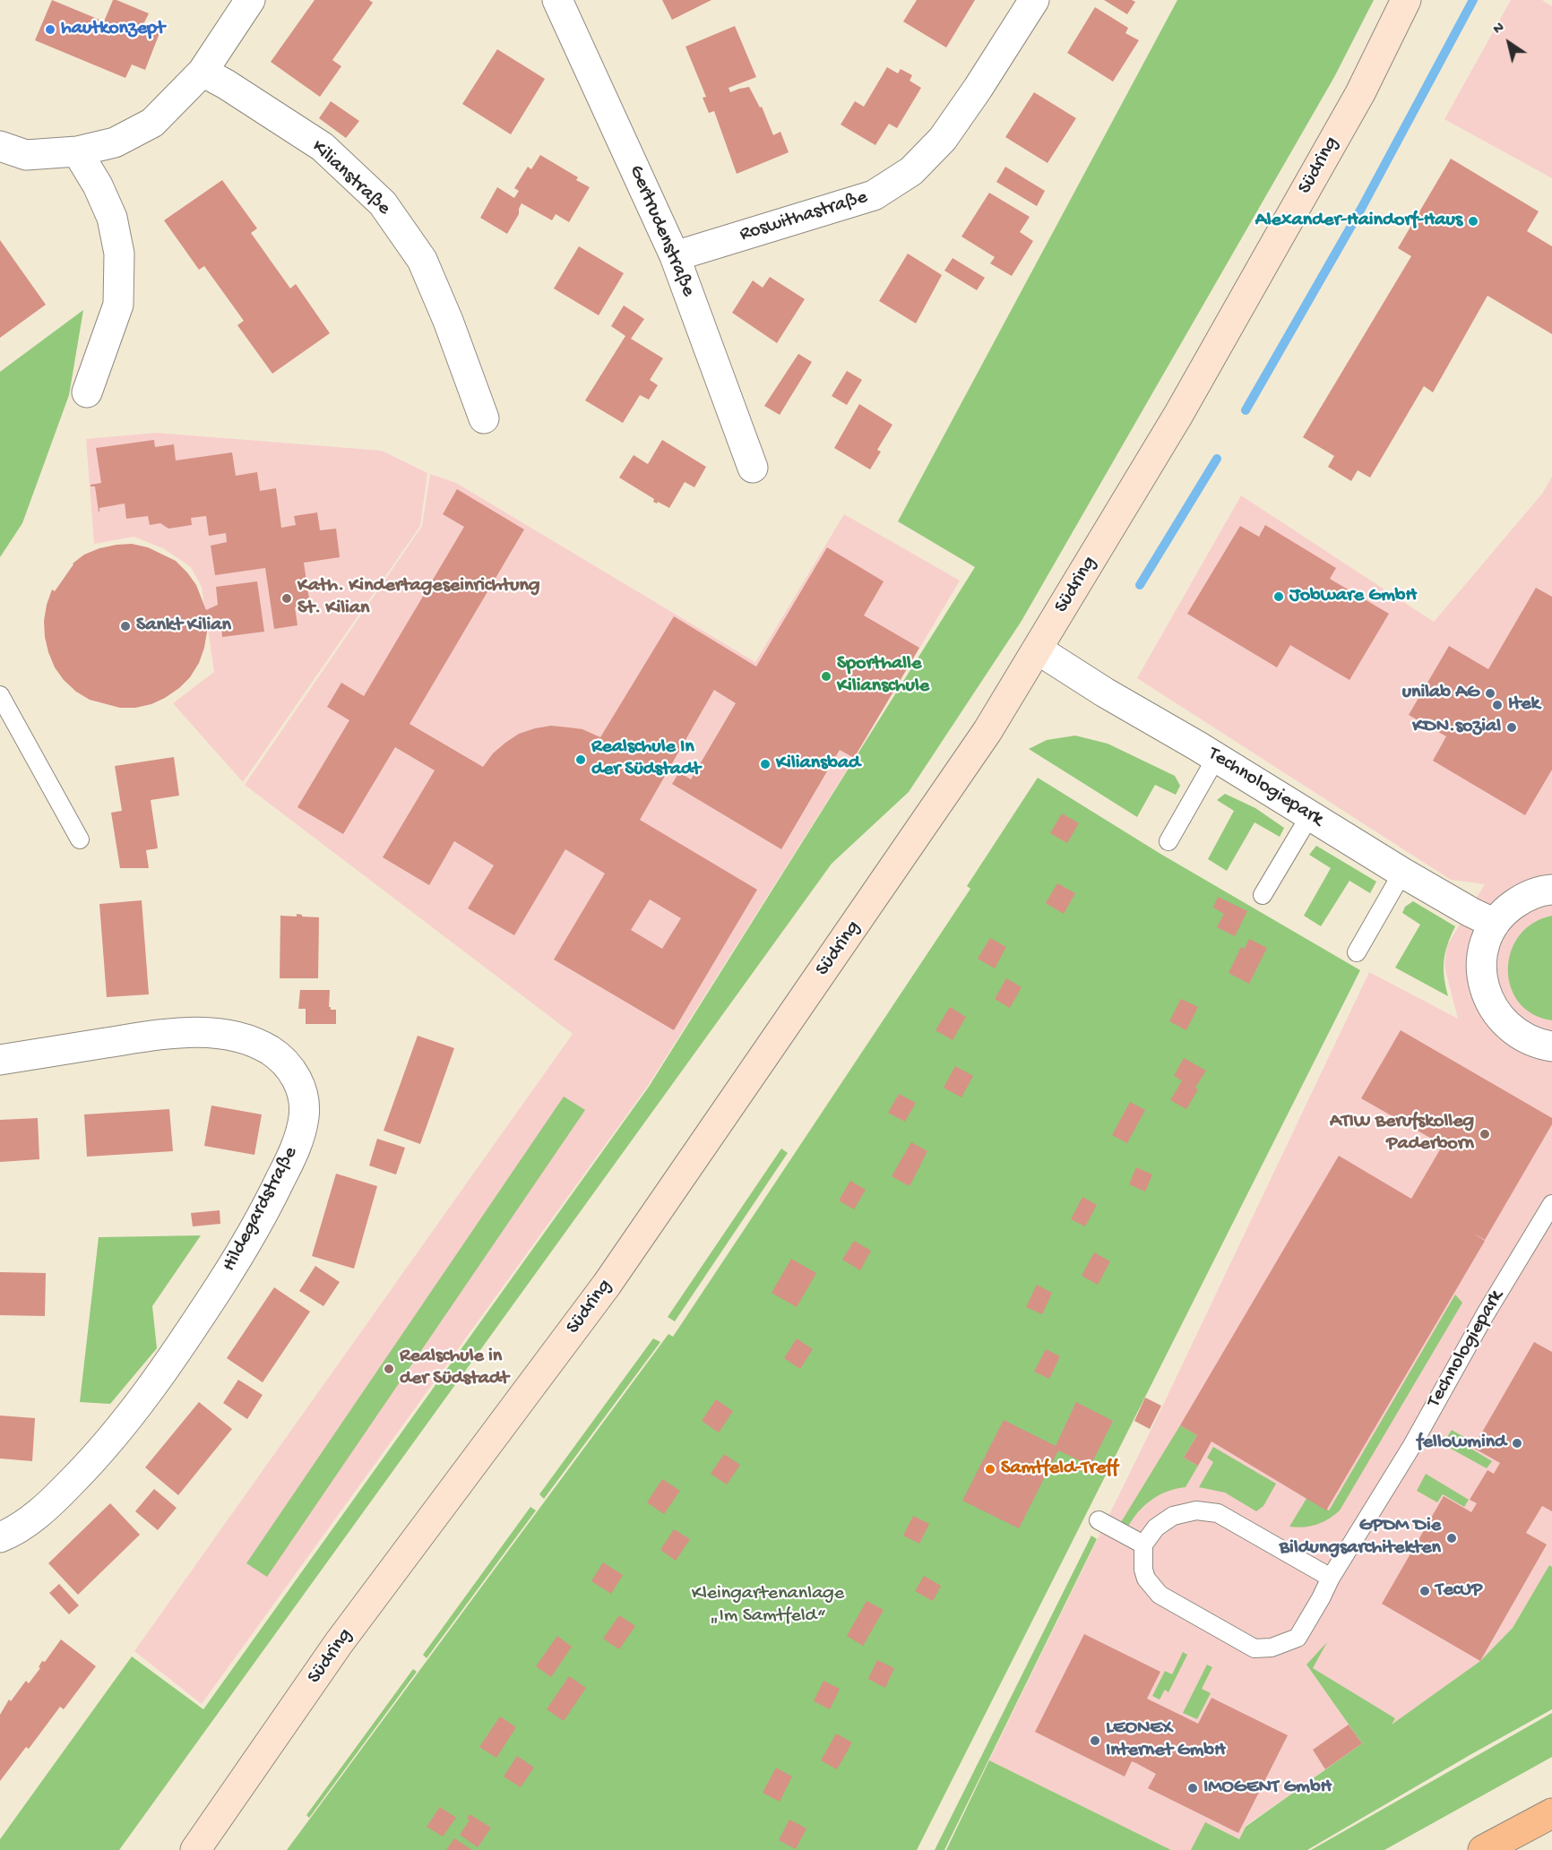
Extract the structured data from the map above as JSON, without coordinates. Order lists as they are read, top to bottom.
{
  "streets": {
    "main road": ["Südring"],
    "street": [
      "Kilianstraße",
      "Roswithastraße",
      "Gertrudenstraße",
      "Technologiepark",
      "Hildegardstraße"
    ]
  },
  "crossings": [
    ["Südring", "Technologiepark"],
    ["Roswithastraße", "Gertrudenstraße"]
  ],
  "parks": ["Kleingartenanlage „Im Samtfeld“"],
  "places": [
    "hautkonzept",
    "Alexander-Haindorf-Haus",
    "Jobware GmbH",
    "Kath. Kindertageseinrichtung St. Kilian",
    "Sankt Kilian",
    "Sporthalle Kilianschule",
    "unilab AG",
    "Itek",
    "KDN.sozial",
    "Realschule In der Südstadt",
    "Kiliansbad",
    "ATIW Berufskolleg Paderborn",
    "Realschule in der Südstadt",
    "fellowmind",
    "Samtfeld-Treff",
    "GPDM Die Bildungsarchitekten",
    "TecUP",
    "LEONEX Internet GmbH",
    "IMOGENT GmbH"
  ],
  "north": "top left"
}
